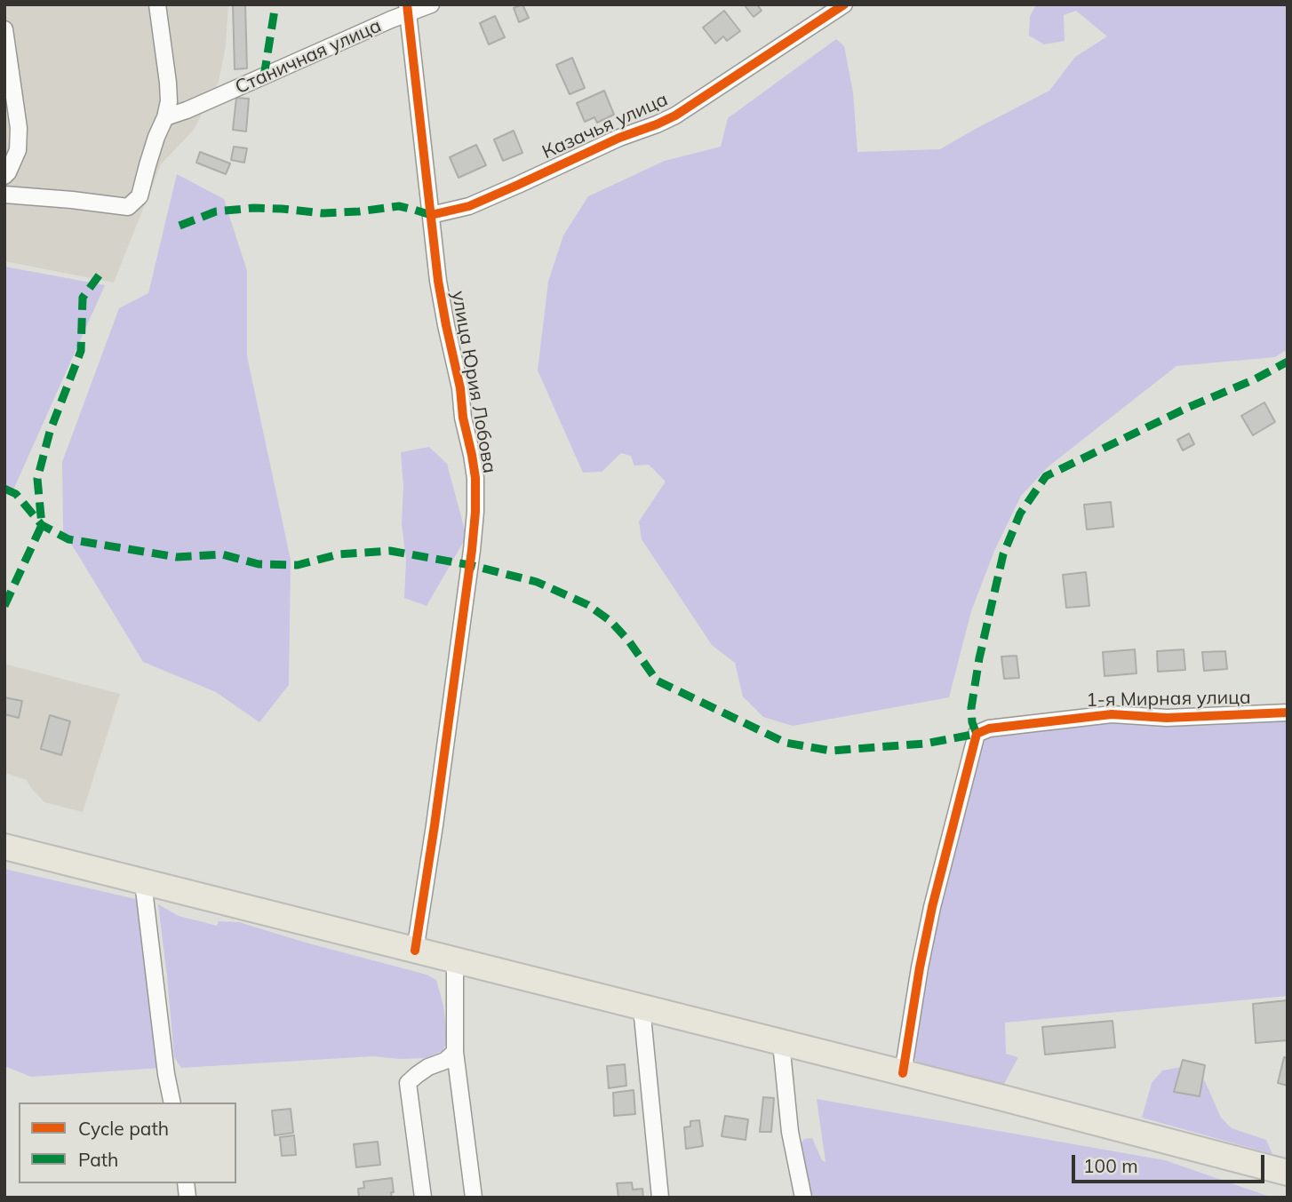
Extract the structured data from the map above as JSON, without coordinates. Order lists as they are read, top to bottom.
{
  "streets": {
    "street": [
      "Станичная улица",
      "Казачья улица",
      "улица Юрия Лобова",
      "1-я Мирная улица"
    ]
  },
  "crossings": [
    ["Станичная улица", "улица Юрия Лобова"],
    ["Казачья улица", "улица Юрия Лобова"]
  ],
  "legend": ["Cycle path", "Path"],
  "scale_bar": "100 m"
}
